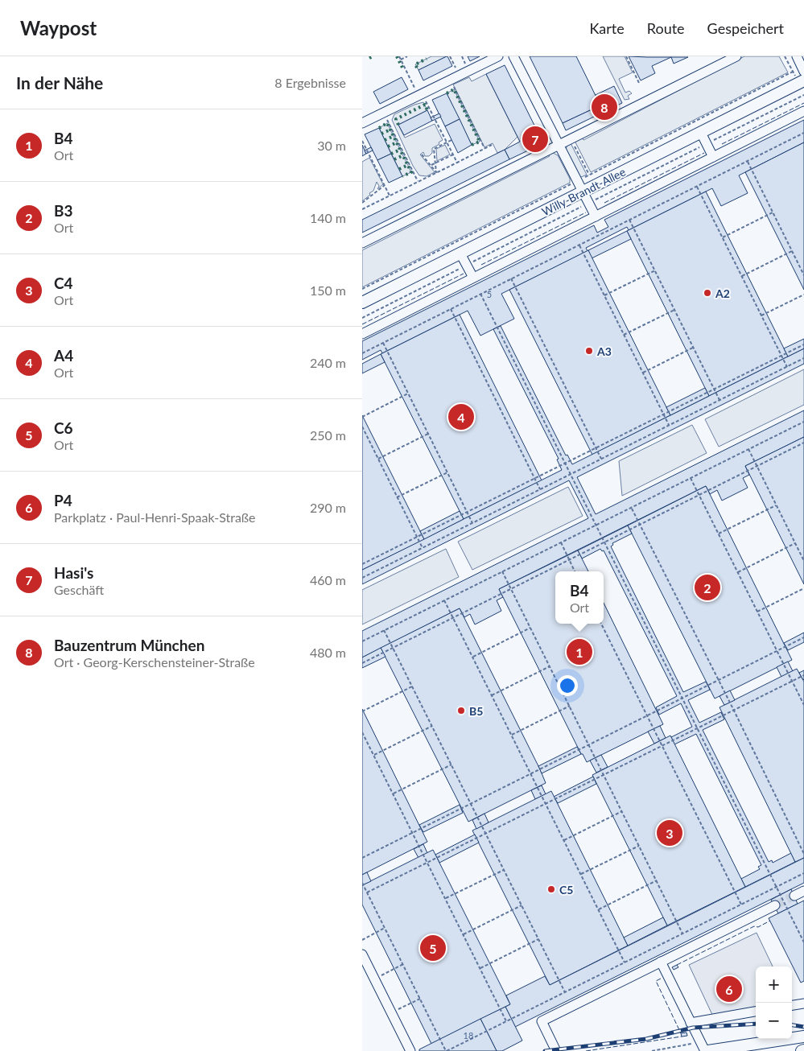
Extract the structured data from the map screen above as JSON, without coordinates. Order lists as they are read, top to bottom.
{
  "streets": {
    "main road": ["Willy-Brandt-Allee"]
  },
  "places": [
    "A2",
    "A3",
    "B5",
    "C5"
  ],
  "house_numbers": ["5", "18"],
  "page": {
    "header": "Waypost",
    "nav": ["Karte", "Route", "Gespeichert"],
    "heading": ["In der Nähe", "8 Ergebnisse"],
    "pins": [
      "8",
      "7",
      "4",
      "2",
      "1",
      "3",
      "5",
      "6"
    ],
    "list": [
      {
        "mark": "1",
        "name": "B4",
        "note": "Ort",
        "value": "30 m"
      },
      {
        "mark": "2",
        "name": "B3",
        "note": "Ort",
        "value": "140 m"
      },
      {
        "mark": "3",
        "name": "C4",
        "note": "Ort",
        "value": "150 m"
      },
      {
        "mark": "4",
        "name": "A4",
        "note": "Ort",
        "value": "240 m"
      },
      {
        "mark": "5",
        "name": "C6",
        "note": "Ort",
        "value": "250 m"
      },
      {
        "mark": "6",
        "name": "P4",
        "note": "Parkplatz · Paul-Henri-Spaak-Straße",
        "value": "290 m"
      },
      {
        "mark": "7",
        "name": "Hasi's",
        "note": "Geschäft",
        "value": "460 m"
      },
      {
        "mark": "8",
        "name": "Bauzentrum München",
        "note": "Ort · Georg-Kerschensteiner-Straße",
        "value": "480 m"
      }
    ],
    "popup": ["B4", "Ort"],
    "map_buttons": ["+", "−"]
  }
}
